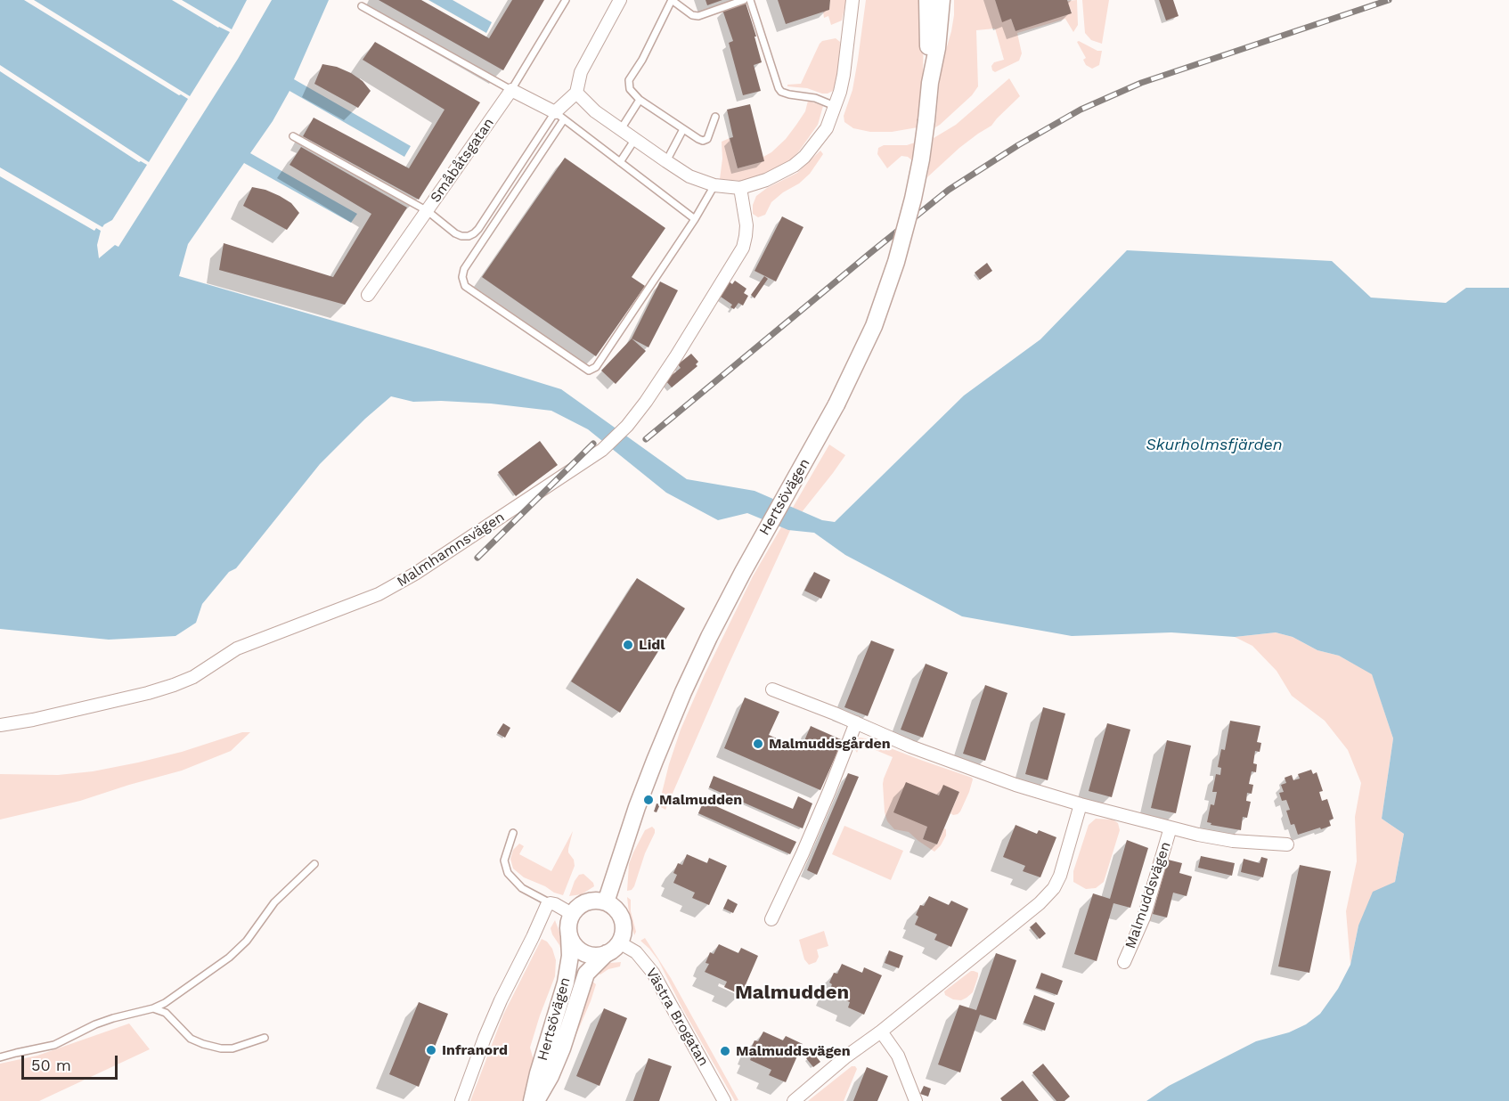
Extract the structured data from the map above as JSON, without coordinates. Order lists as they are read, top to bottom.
{
  "streets": {
    "main road": ["Hertsövägen"],
    "street": [
      "Småbåtsgatan",
      "Malmhamnsvägen",
      "Malmuddsvägen",
      "Västra Brogatan"
    ]
  },
  "crossings": [
    ["Hertsövägen", "Västra Brogatan"]
  ],
  "districts": ["Malmudden"],
  "water": ["Skurholmsfjärden"],
  "places": [
    "Lidl",
    "Malmuddsgården",
    "Malmudden",
    "Infranord",
    "Malmuddsvägen"
  ],
  "scale_bar": "50 m"
}
